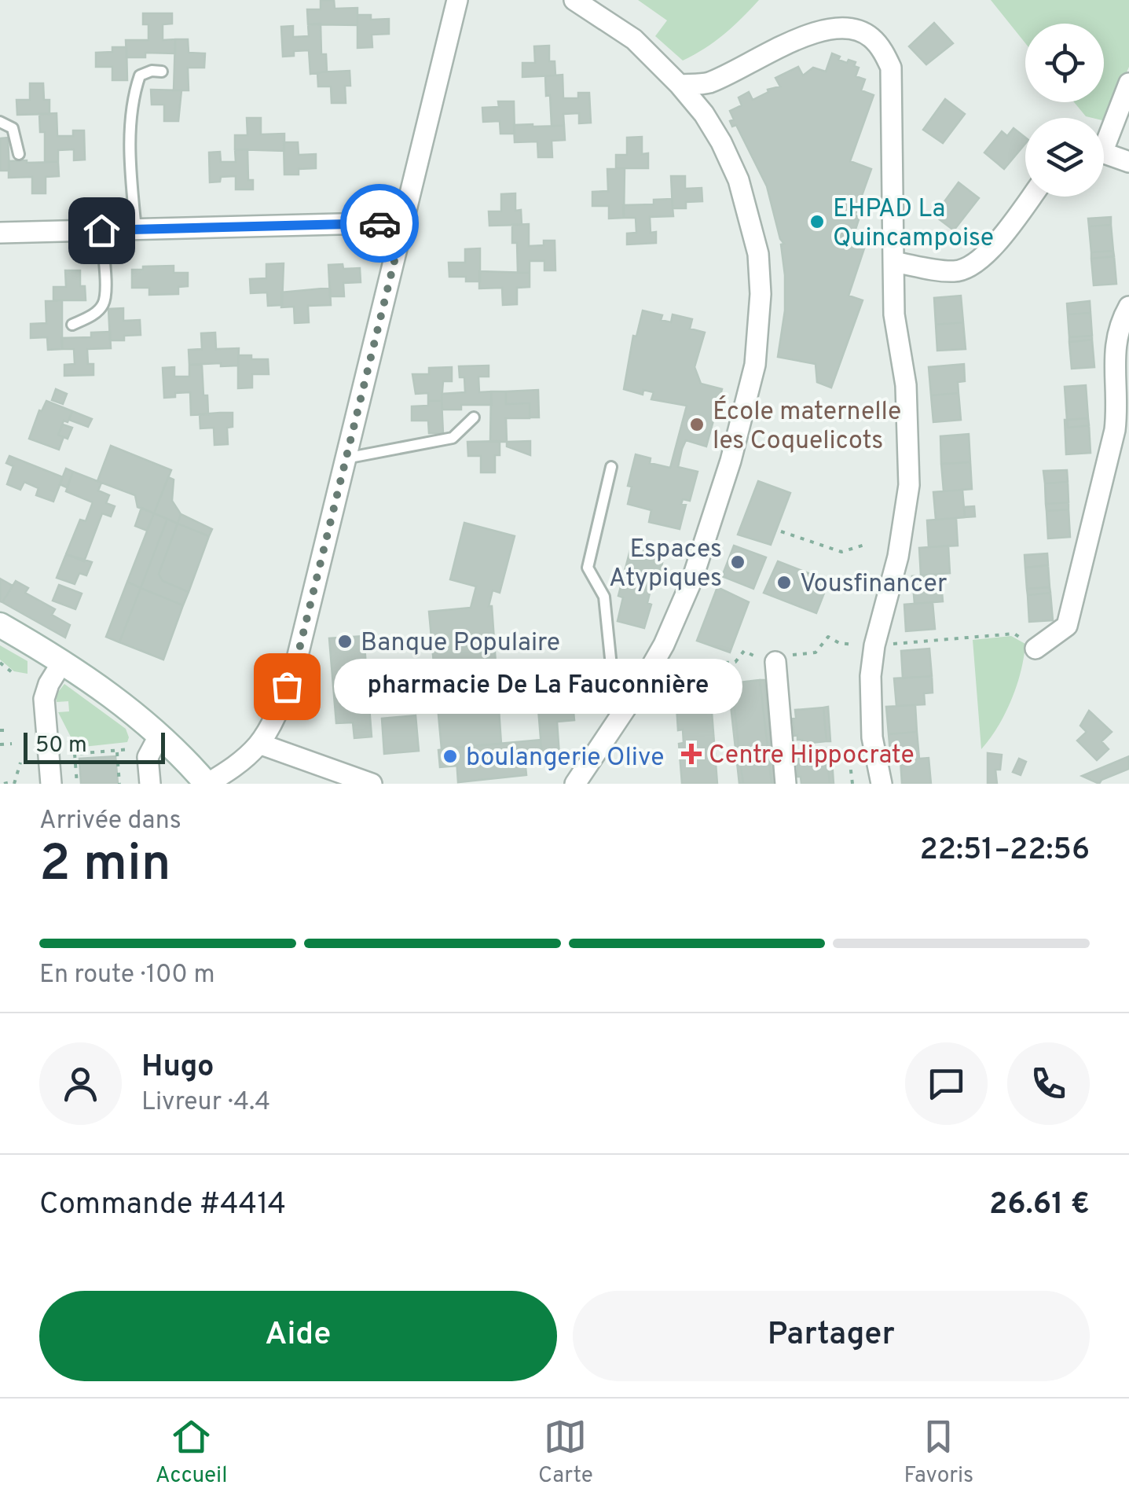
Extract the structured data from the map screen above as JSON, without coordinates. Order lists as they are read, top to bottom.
{
  "places": {
    "other": [
      "EHPAD La Quincampoise",
      "École maternelle les Coquelicots",
      "Espaces Atypiques",
      "Vousfinancer",
      "Banque Populaire",
      "pharmacie De La Fauconnière",
      "boulangerie Olive"
    ],
    "health": ["Centre Hippocrate"]
  },
  "scale_bar": "50 m",
  "page": {
    "bubble": "pharmacie De La Fauconnière",
    "scale": "50 m",
    "heading": ["2 min", "Arrivée dans", "22:51–22:56"],
    "panel": [
      "Hugo",
      "Livreur · 4.4",
      "Commande #4414",
      "26.61 €"
    ],
    "bar": "En route · 100 m",
    "buttons": ["Aide", "Partager"],
    "tabs": ["Accueil", "Carte", "Favoris"]
  }
}
